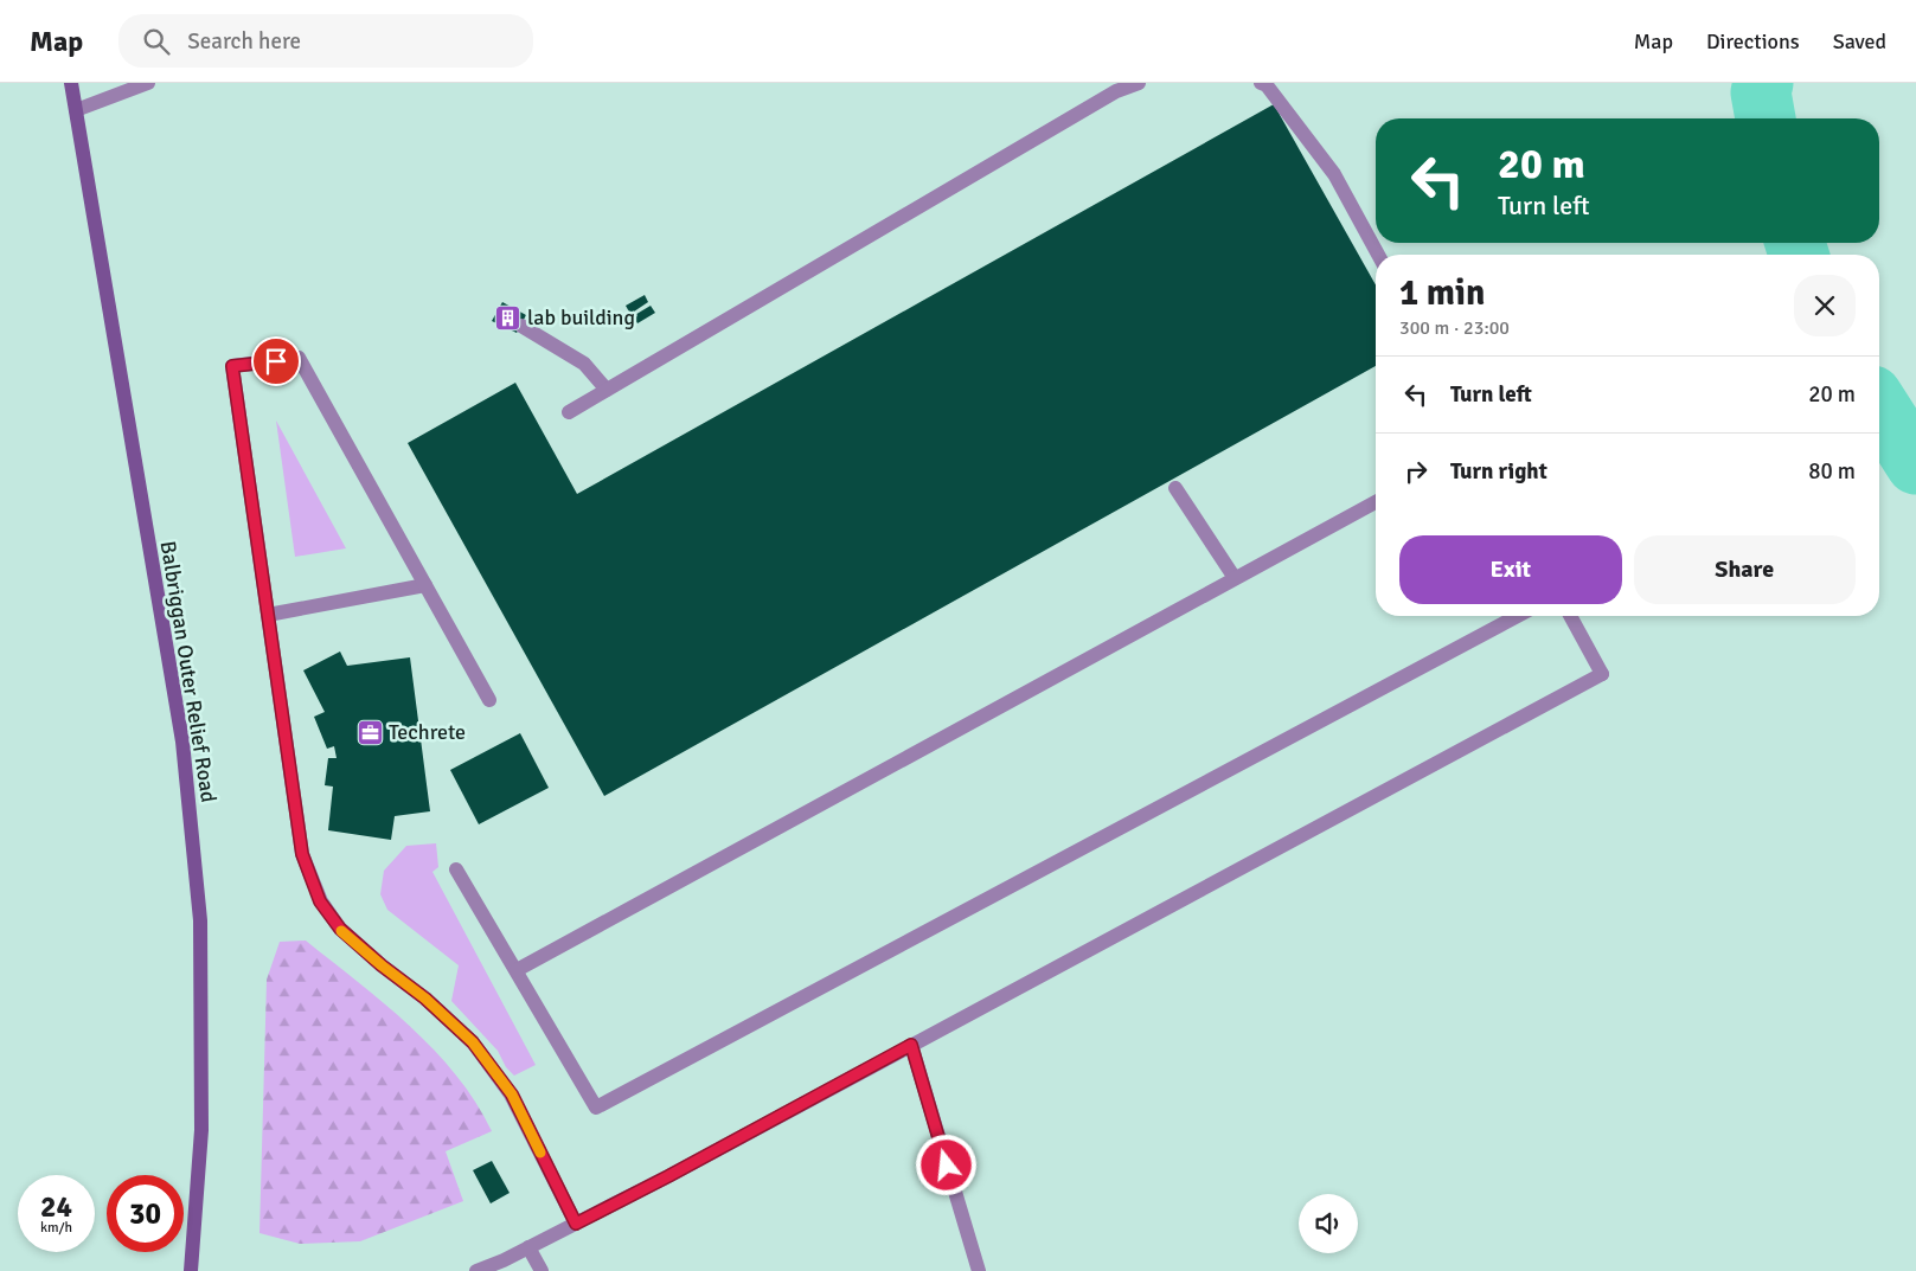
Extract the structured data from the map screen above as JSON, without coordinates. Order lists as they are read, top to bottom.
{
  "streets": {
    "street": ["Balbriggan Outer Relief Road"]
  },
  "places": {
    "building": ["lab building"],
    "office": ["Techrete"]
  },
  "page": {
    "header": "Map",
    "search": "Search here",
    "nav": ["Map", "Directions", "Saved"],
    "turn": ["20 m", "Turn left"],
    "heading": ["1 min", "300 m · 23:00"],
    "list": [
      {
        "name": "Turn left",
        "value": "20 m"
      },
      {
        "name": "Turn right",
        "value": "80 m"
      }
    ],
    "buttons": ["Exit", "Share"],
    "speed": "24 km/h",
    "limit": "30"
  }
}
